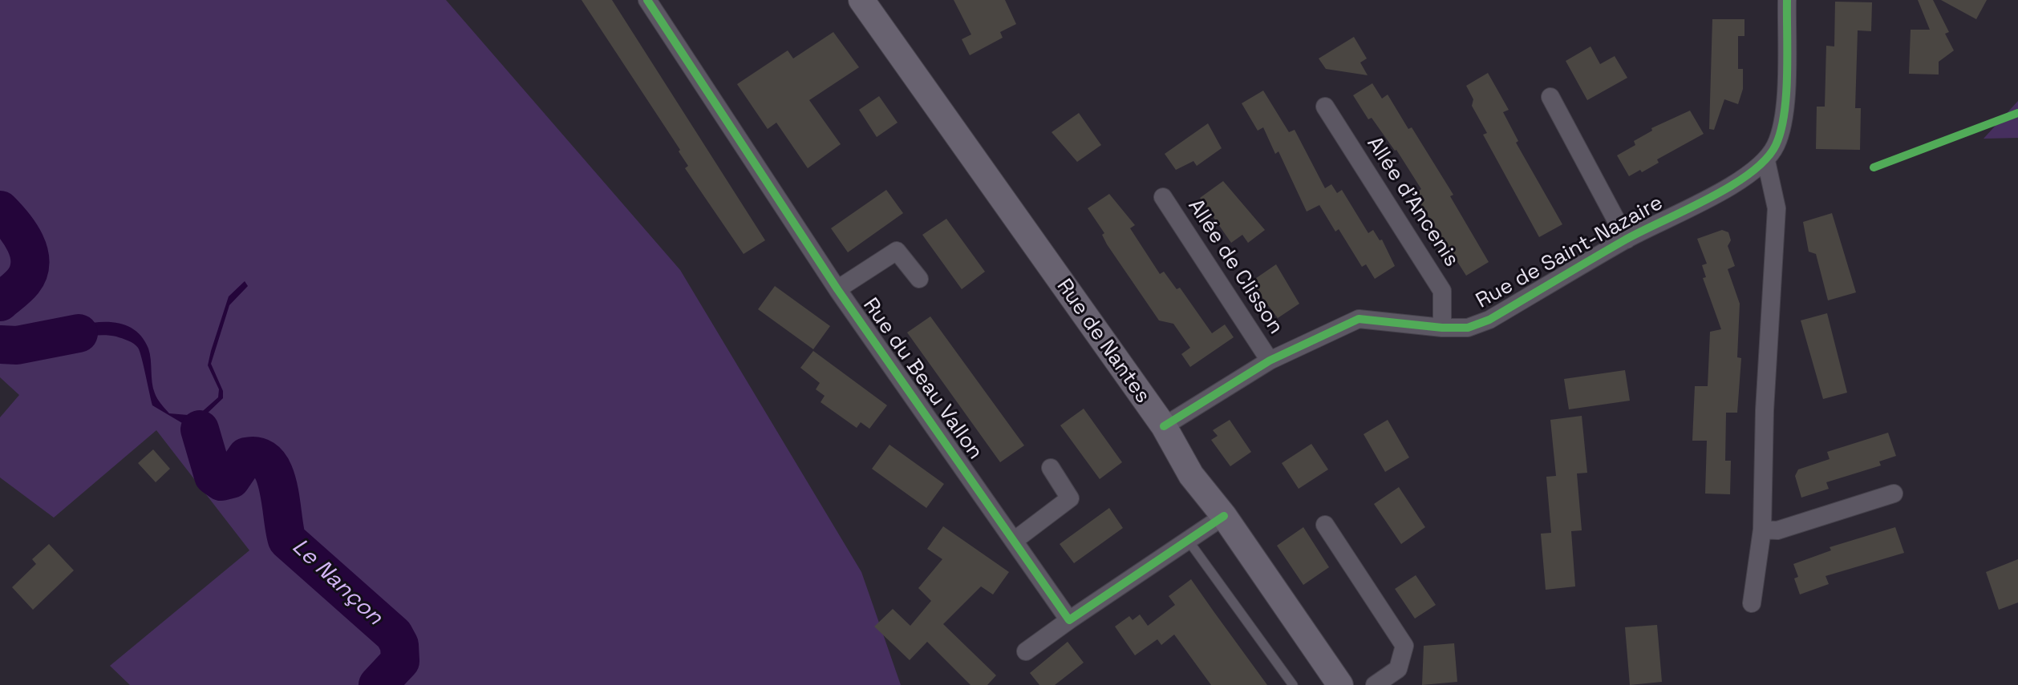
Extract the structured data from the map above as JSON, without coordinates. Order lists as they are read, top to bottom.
{
  "streets": {
    "main road": ["Rue de Nantes"],
    "street": [
      "Allée d'Ancenis",
      "Rue de Saint-Nazaire",
      "Allée de Clisson",
      "Rue du Beau Vallon"
    ]
  },
  "crossings": [
    ["Allée d'Ancenis", "Rue de Saint-Nazaire"],
    ["Rue de Saint-Nazaire", "Allée de Clisson"],
    ["Rue de Saint-Nazaire", "Rue de Nantes"]
  ],
  "water": ["Le Nançon"]
}
